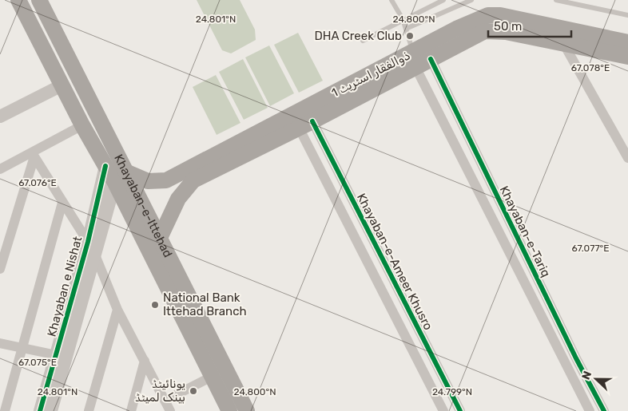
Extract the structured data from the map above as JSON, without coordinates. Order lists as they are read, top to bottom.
{
  "streets": {
    "main road": ["ذوالفقار اسٹریٹ 1", "Khayaban-e-Ittehad"],
    "street": ["Khayaban-e-Tariq", "Khayaban-e-Ameer Khusro", "Khayaban e Nishat"]
  },
  "crossings": [
    ["ذوالفقار اسٹریٹ 1", "Khayaban-e-Ittehad"],
    ["ذوالفقار اسٹریٹ 1", "Khayaban-e-Tariq"],
    ["ذوالفقار اسٹریٹ 1", "Khayaban-e-Ameer Khusro"],
    ["ذوالفقار اسٹریٹ 1", "Khayaban e Nishat"],
    ["Khayaban-e-Ittehad", "Khayaban e Nishat"]
  ],
  "places": ["DHA Creek Club", "National Bank Ittehad Branch", "یونائیٹڈ بینک لمیٹڈ"],
  "scale_bar": "50 m",
  "north": "left",
  "coordinates": [
    "24.801°N",
    "24.800°N",
    "67.078°E",
    "67.076°E",
    "67.077°E",
    "67.075°E",
    "24.799°N"
  ]
}
